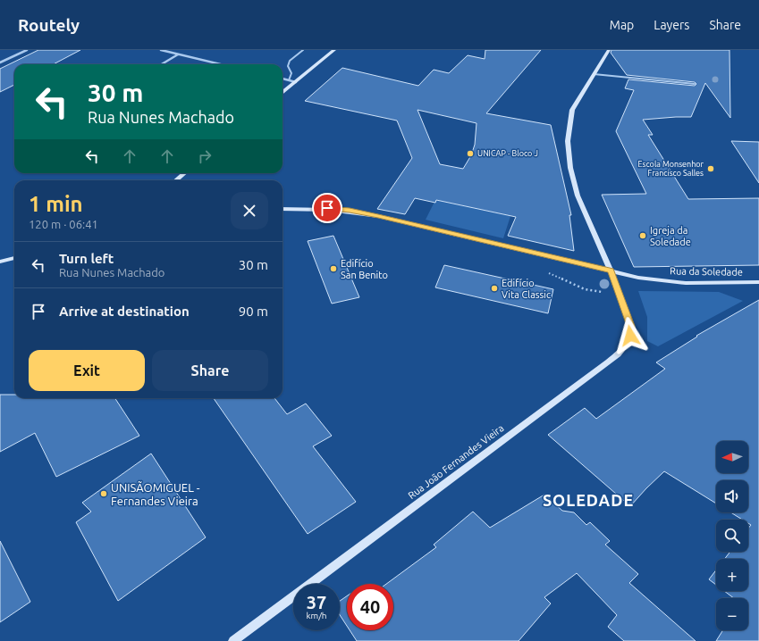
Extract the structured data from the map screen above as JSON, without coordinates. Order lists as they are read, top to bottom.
{
  "streets": {
    "street": ["Rua da Soledade", "Rua João Fernandes Vieira"]
  },
  "crossings": [
    ["Rua da Soledade", "Rua João Fernandes Vieira"]
  ],
  "districts": ["SOLEDADE"],
  "places": [
    "UNICAP - Bloco J",
    "Escola Monsenhor Francisco Salles",
    "Igreja da Soledade",
    "Edifício San Benito",
    "Edifício Vita Classic",
    "UNISÃOMIGUEL - Fernandes Vieira"
  ],
  "north": "left",
  "page": {
    "header": "Routely",
    "nav": ["Map", "Layers", "Share"],
    "turn": ["30 m", "Rua Nunes Machado"],
    "heading": ["1 min", "120 m · 06:41"],
    "list": [
      {
        "name": "Turn left",
        "note": "Rua Nunes Machado",
        "value": "30 m"
      },
      {
        "name": "Arrive at destination",
        "value": "90 m"
      }
    ],
    "buttons": ["Exit", "Share"],
    "map_buttons": ["+", "−"],
    "speed": "37 km/h",
    "limit": "40"
  }
}
